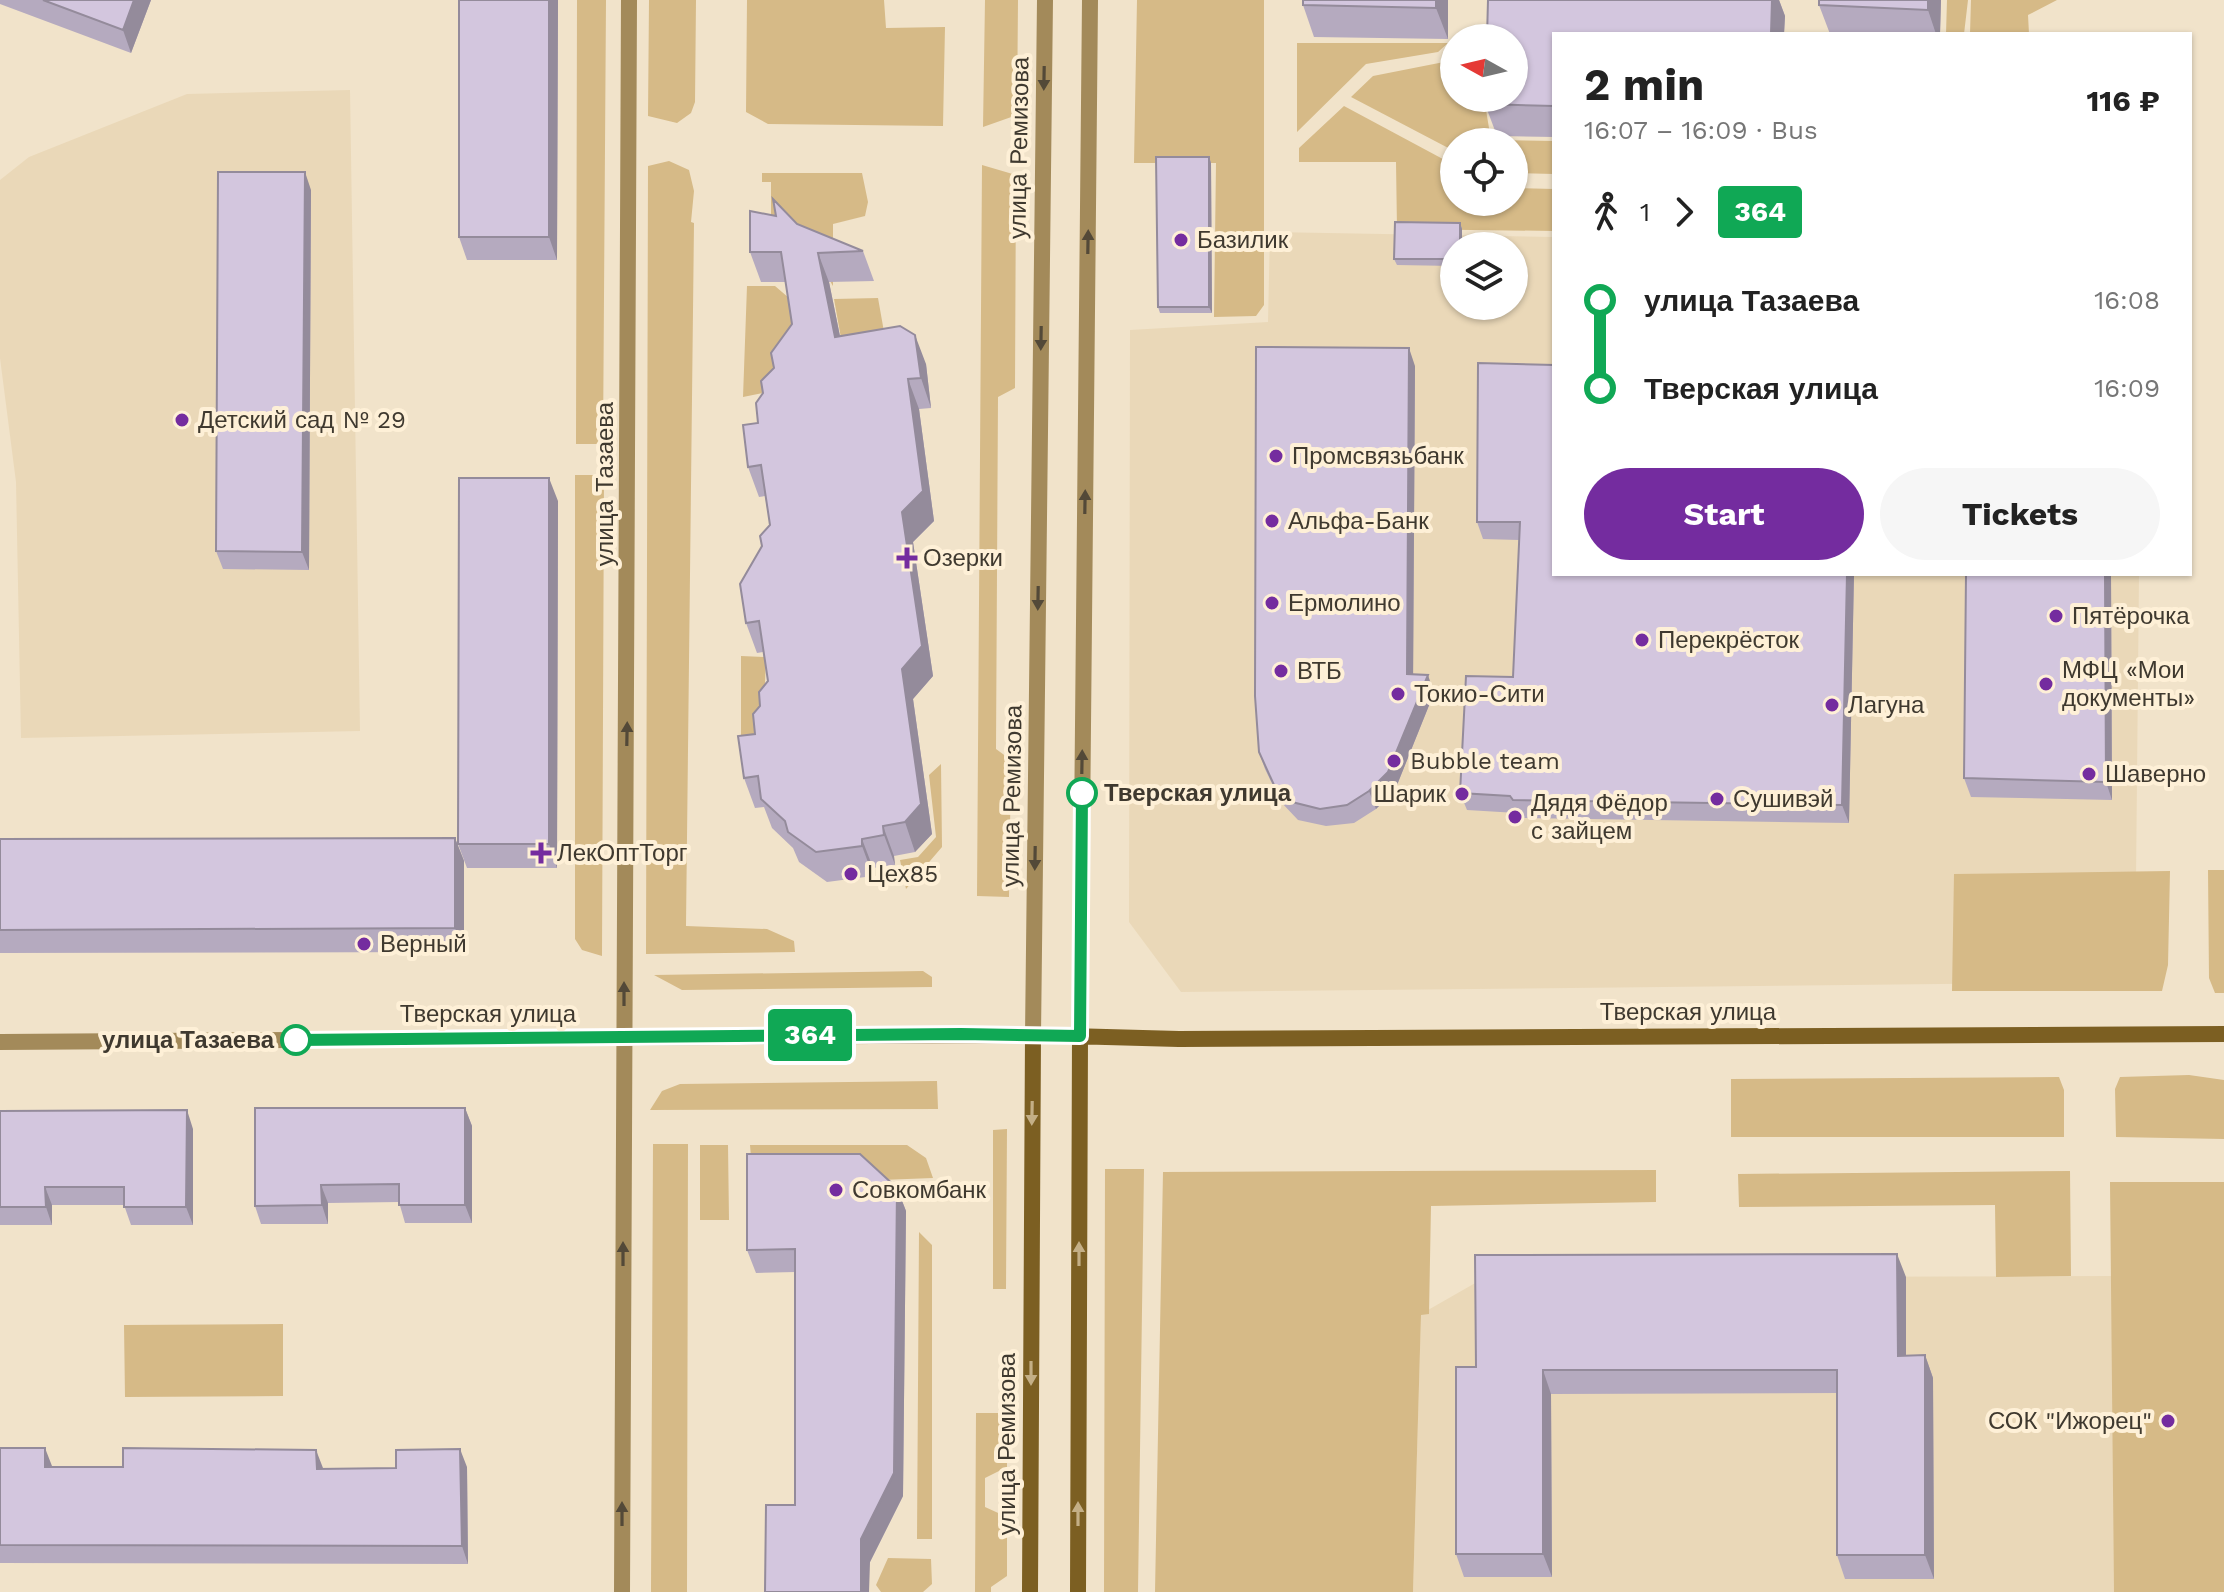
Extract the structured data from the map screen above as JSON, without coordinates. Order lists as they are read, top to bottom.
{
  "streets": {
    "main road": ["улица Ремизова", "Тверская улица"],
    "street": ["улица Тазаева"]
  },
  "crossings": [
    ["улица Ремизова", "Тверская улица"],
    ["улица Тазаева", "Тверская улица"]
  ],
  "one_way": ["улица Тазаева"],
  "places": {
    "other": [
      "Базилик",
      "Детский сад № 29",
      "Промсвязьбанк",
      "Альфа-Банк",
      "Ермолино",
      "Пятёрочка",
      "Перекрёсток",
      "ВТБ",
      "МФЦ «Мои документы»",
      "Токио-Сити",
      "Лагуна",
      "Bubble team",
      "Шаверно",
      "Тверская улица",
      "Шарик",
      "Сушивэй",
      "Дядя Фёдор с зайцем",
      "Цех85",
      "Верный",
      "улица Тазаева",
      "Совкомбанк",
      "СОК \"Ижорец\""
    ],
    "health": ["Озерки", "ЛекОптТорг"]
  },
  "lines": ["bus line 364"],
  "north": "left",
  "page": {
    "on_map": "364",
    "heading": ["2 min", "16:07 – 16:09 · Bus", "116 ₽"],
    "legs": ["1", "364"],
    "list": [
      {
        "name": "улица Тазаева",
        "value": "16:08"
      },
      {
        "name": "Тверская улица",
        "value": "16:09"
      }
    ],
    "buttons": ["Start", "Tickets"]
  }
}
